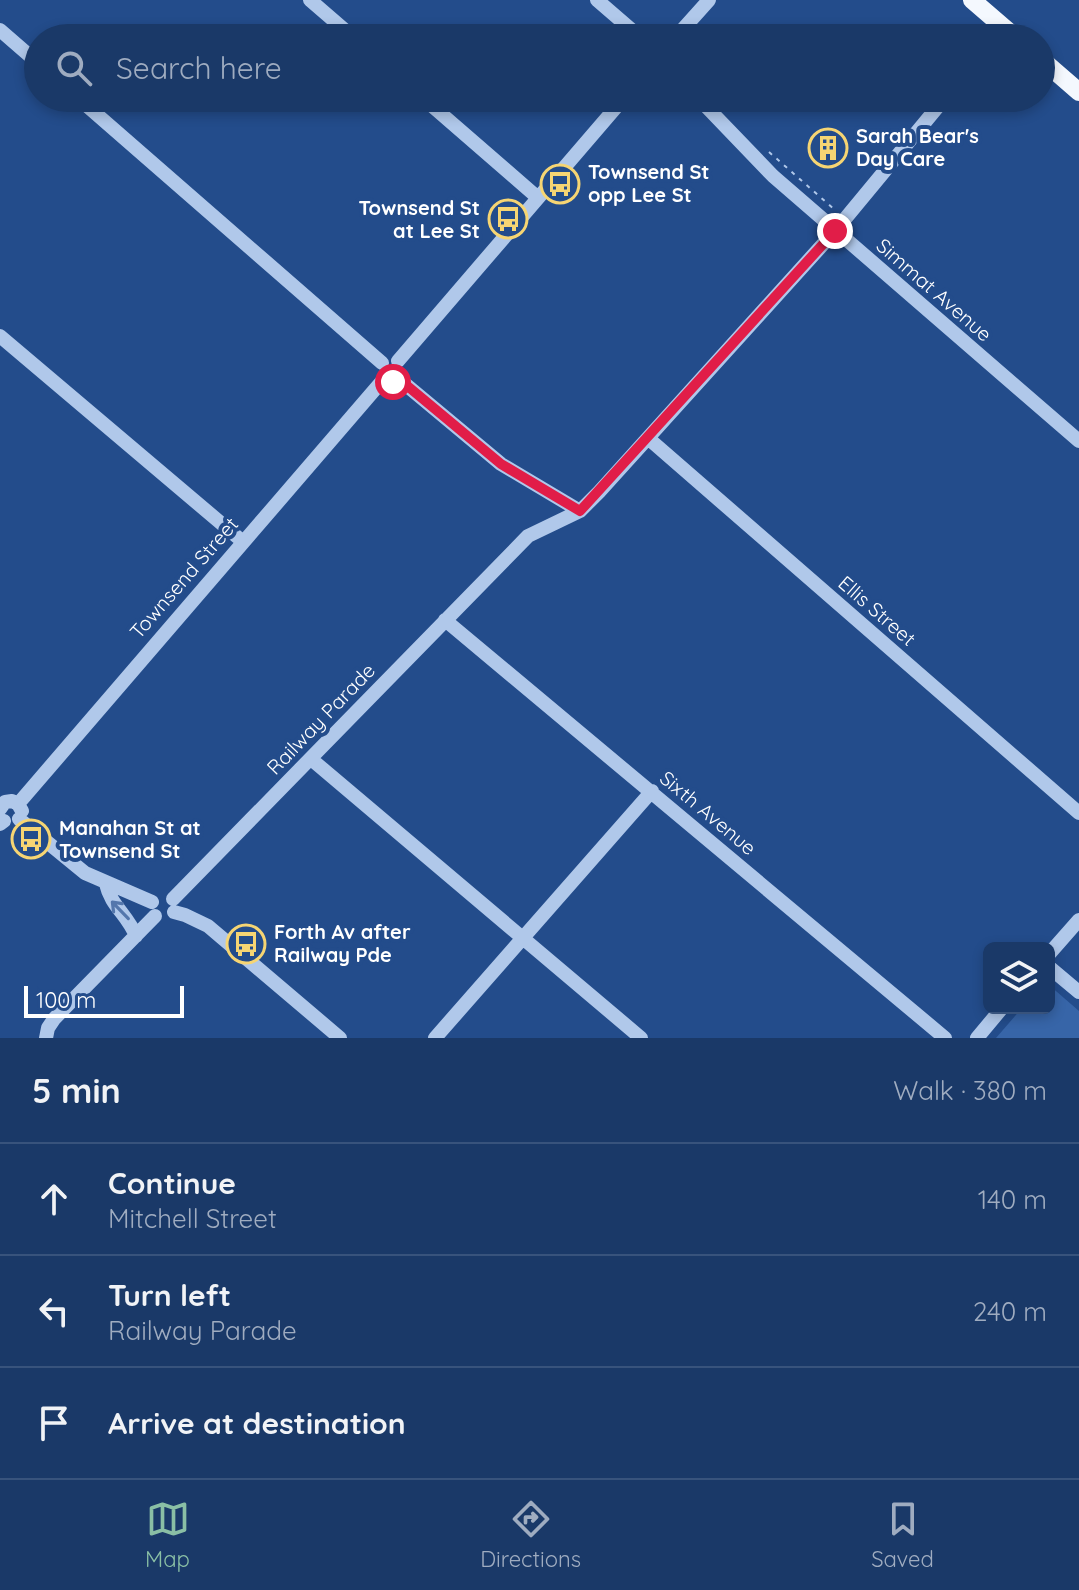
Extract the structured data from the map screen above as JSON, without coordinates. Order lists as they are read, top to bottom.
{
  "streets": {
    "street": [
      "Simmat Avenue",
      "Townsend Street",
      "Ellis Street",
      "Railway Parade",
      "Sixth Avenue"
    ]
  },
  "crossings": [
    ["Simmat Avenue", "Railway Parade"],
    ["Ellis Street", "Railway Parade"],
    ["Railway Parade", "Sixth Avenue"]
  ],
  "places": {
    "building": ["Sarah Bear's Day Care"],
    "bus stop": [
      "Townsend St opp Lee St",
      "Townsend St at Lee St",
      "Manahan St at Townsend St",
      "Forth Av after Railway Pde"
    ]
  },
  "scale_bar": "100 m",
  "page": {
    "search": "Search here",
    "scale": "100 m",
    "heading": ["5 min", "Walk · 380 m"],
    "list": [
      ["Continue", "Mitchell Street", "140 m"],
      ["Turn left", "Railway Parade", "240 m"],
      "Arrive at destination"
    ],
    "nav": ["Map", "Directions", "Saved"]
  }
}
